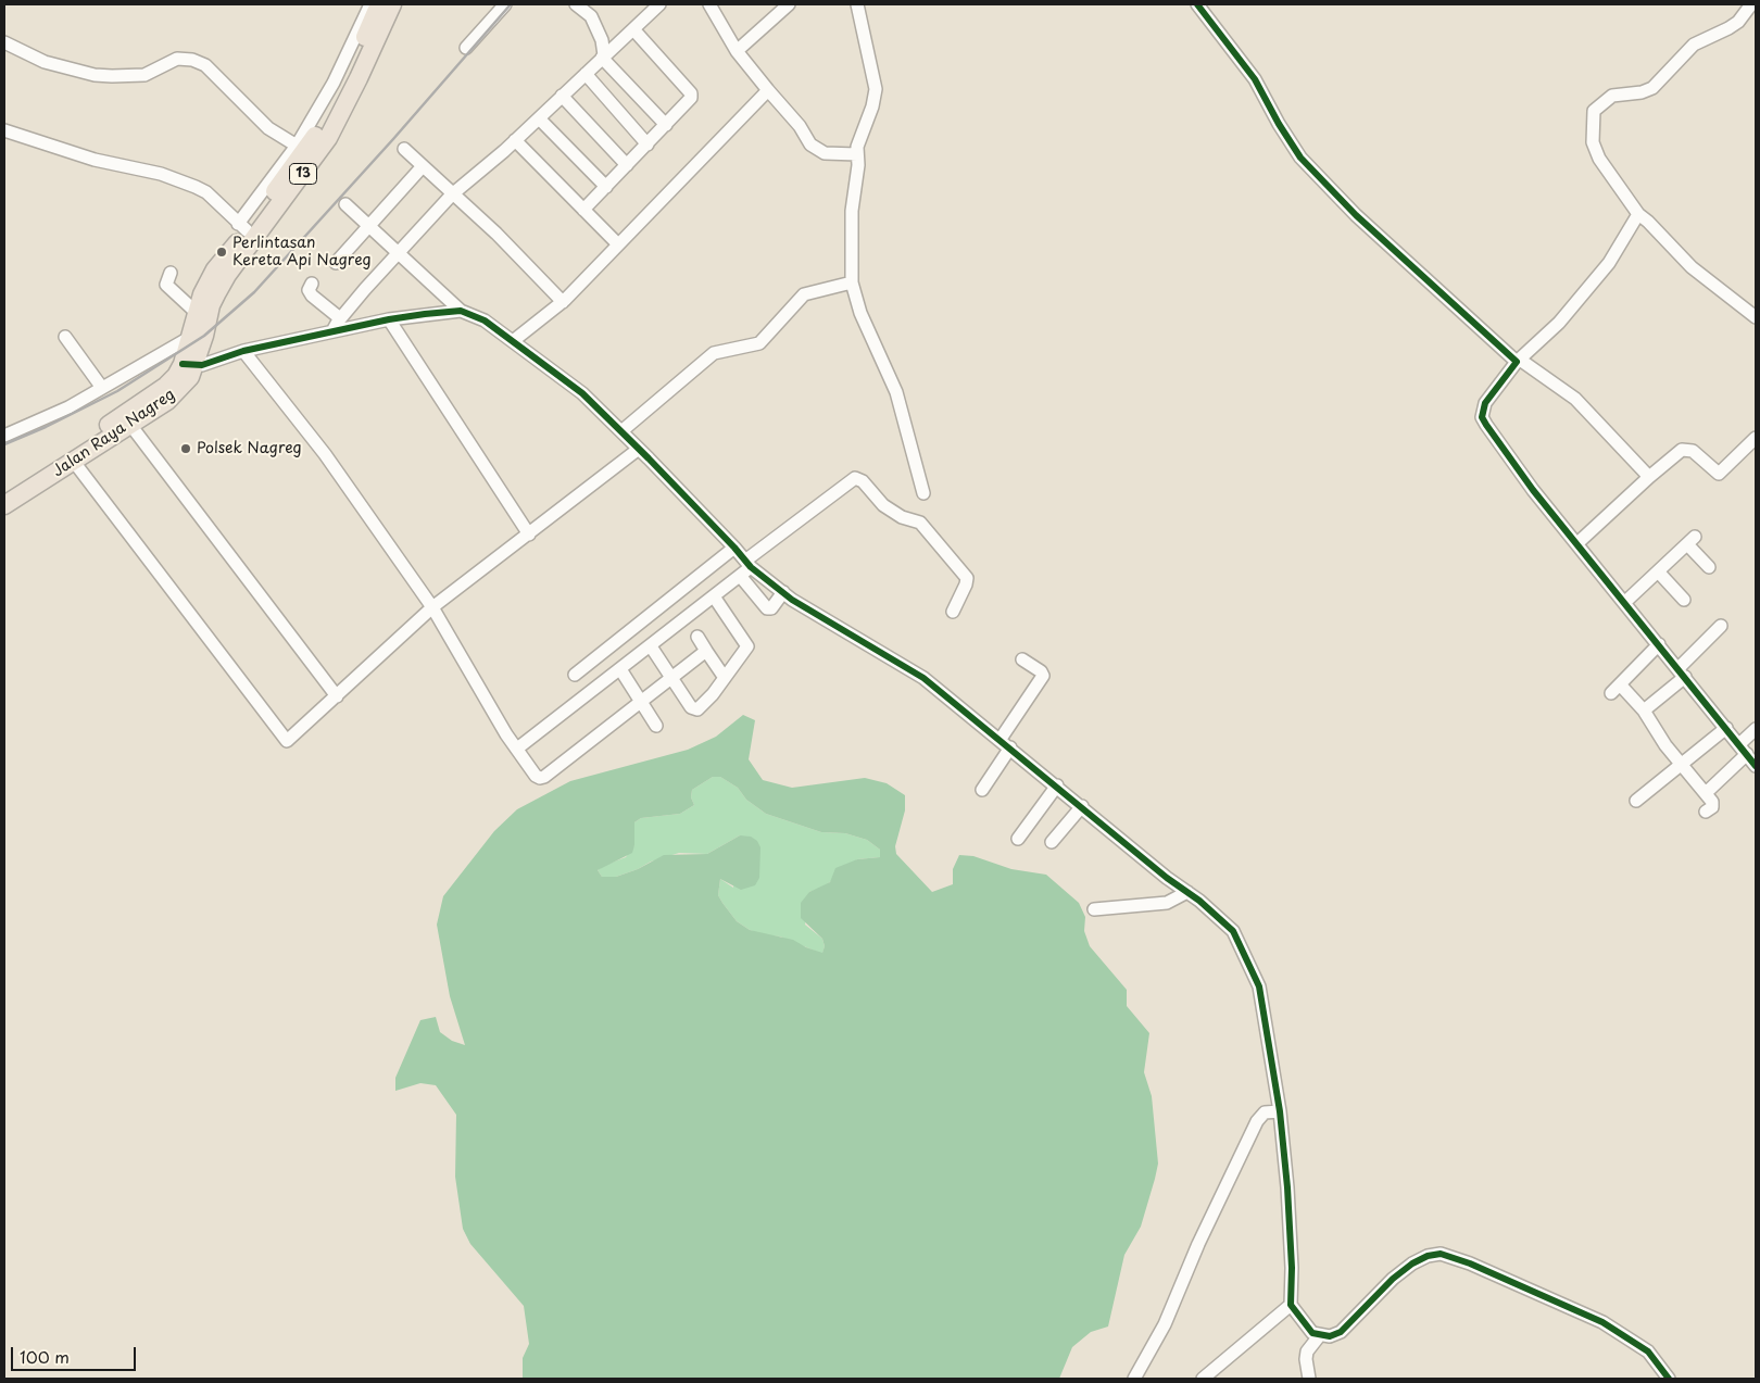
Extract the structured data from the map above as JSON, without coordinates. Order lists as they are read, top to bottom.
{
  "streets": {
    "highway": ["13", "Jalan Raya Nagreg"]
  },
  "places": ["Perlintasan Kereta Api Nagreg", "Polsek Nagreg"],
  "scale_bar": "100 m"
}
